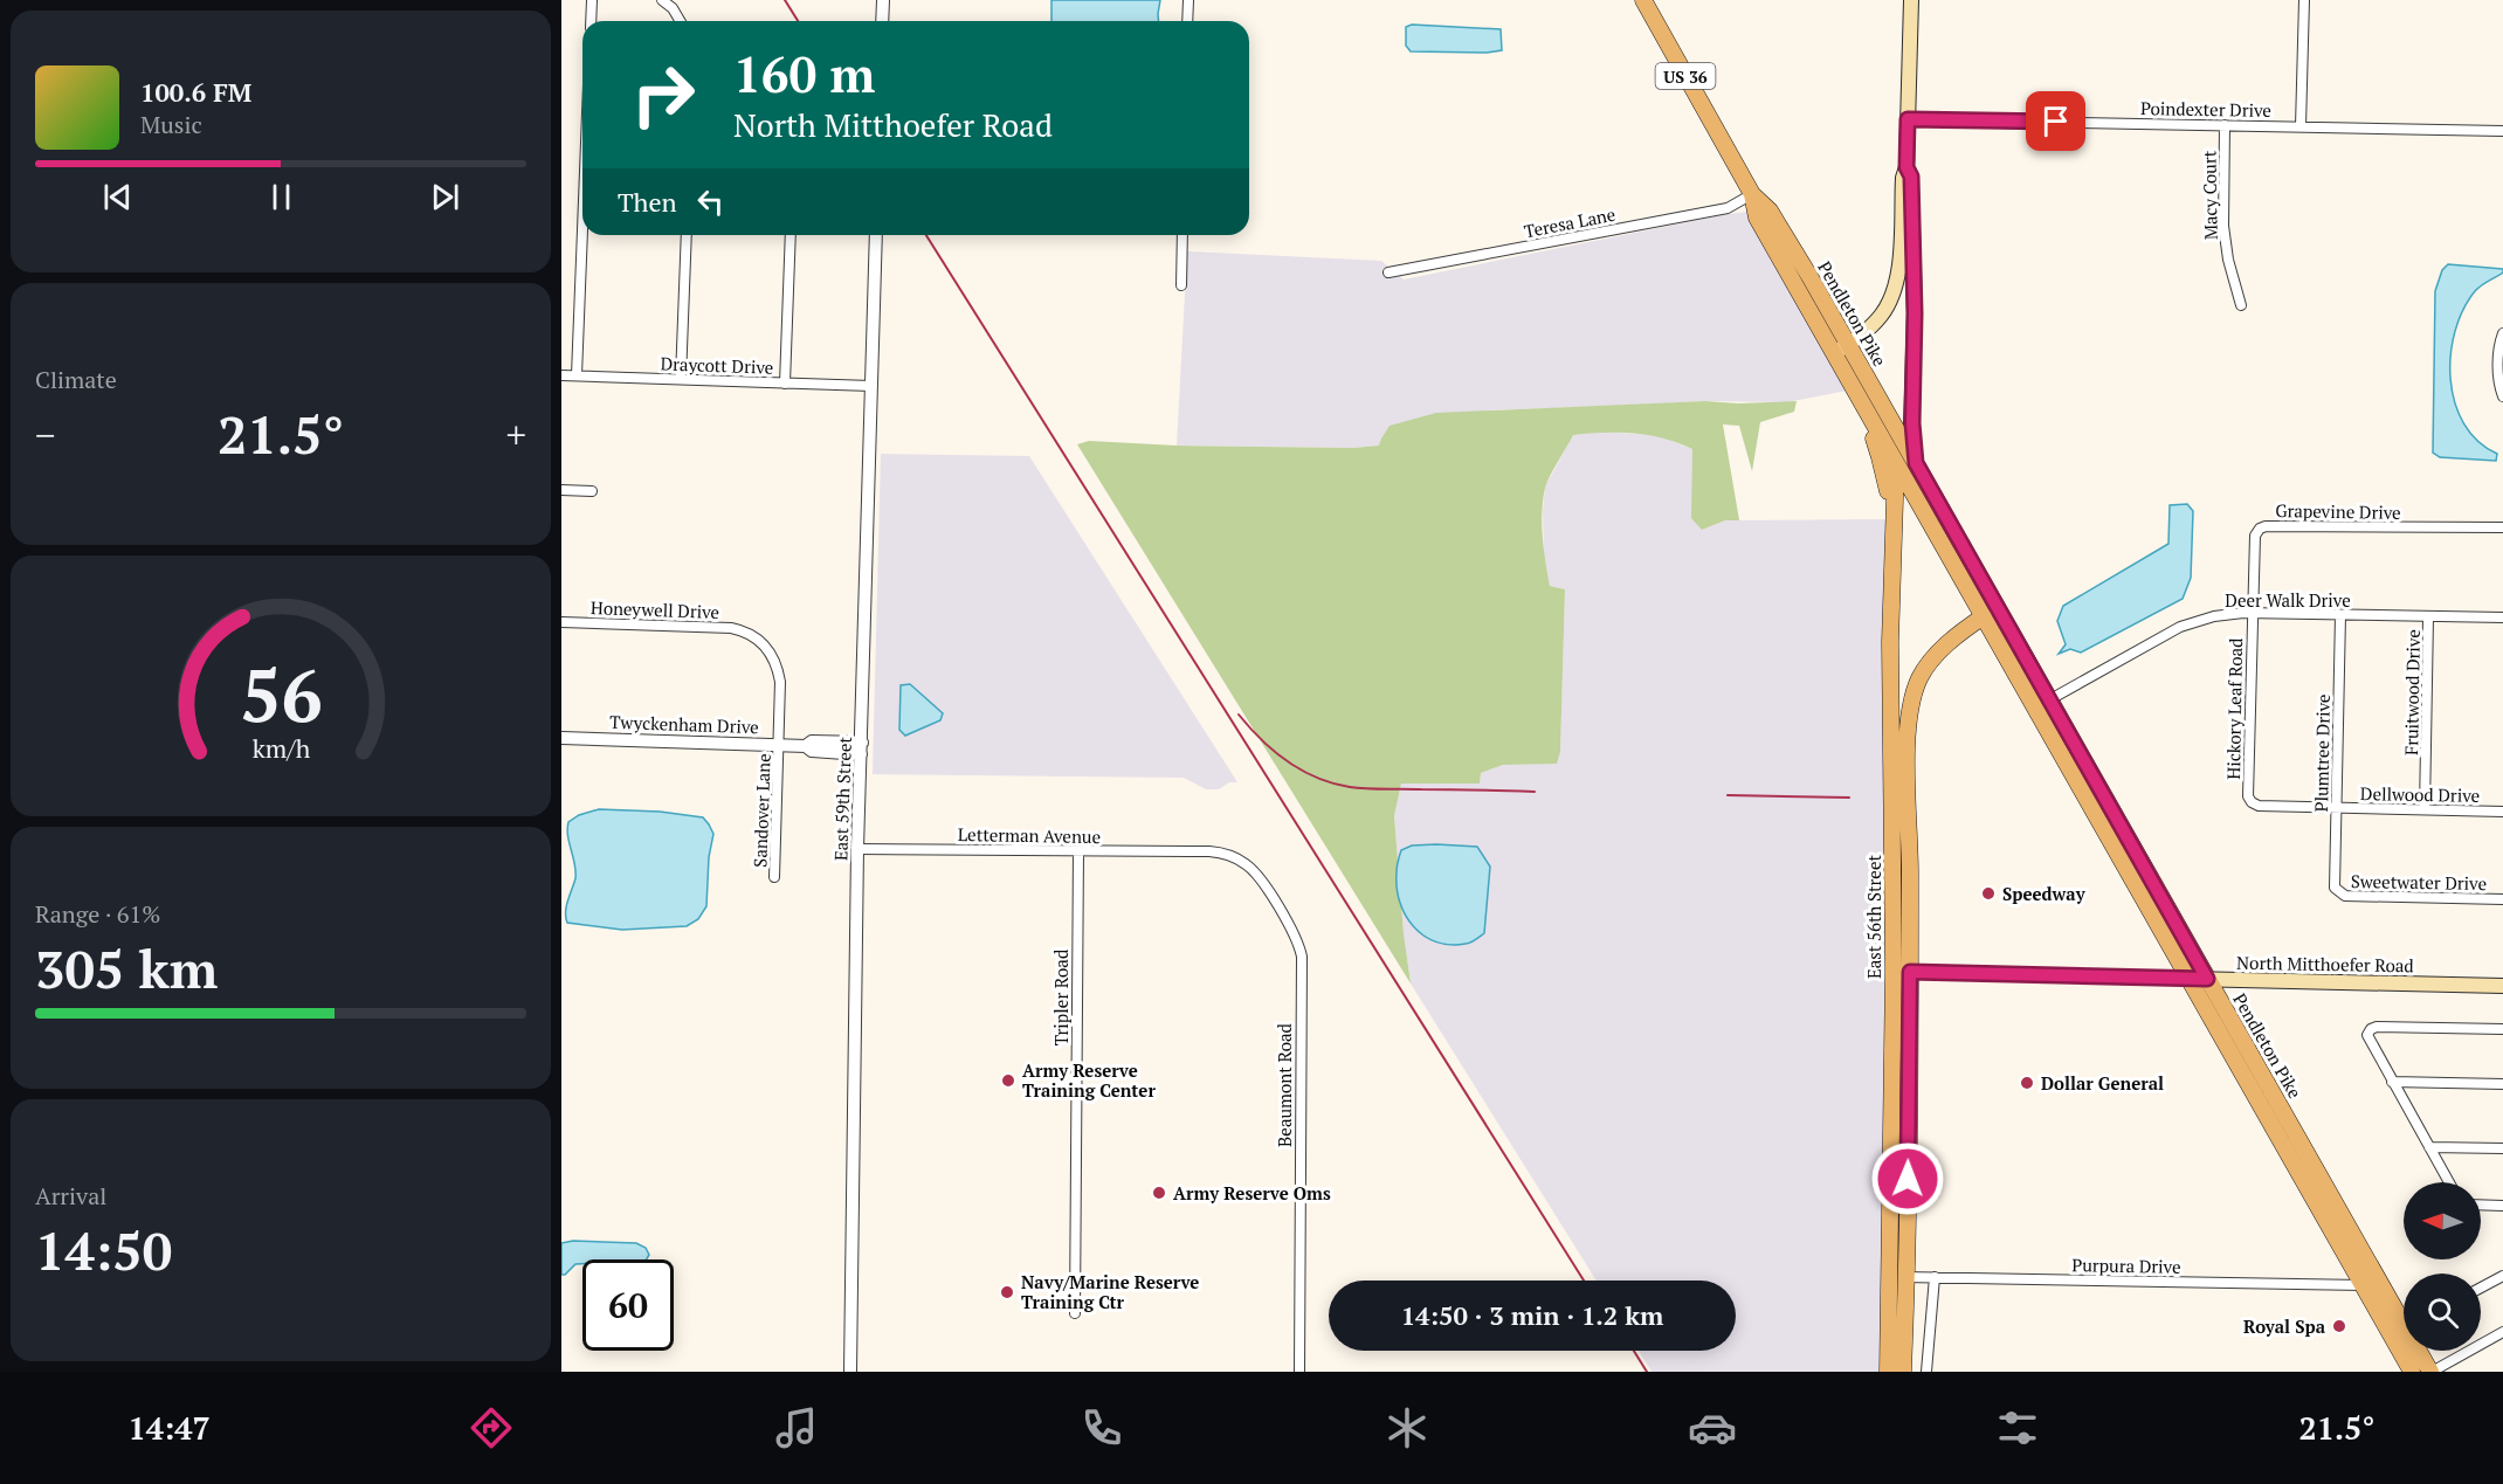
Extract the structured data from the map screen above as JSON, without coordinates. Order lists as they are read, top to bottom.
{
  "streets": {
    "main road": [
      "US 36",
      "Pendleton Pike",
      "East 56th Street",
      "North Mitthoefer Road"
    ],
    "street": [
      "Poindexter Drive",
      "Macy Court",
      "Teresa Lane",
      "Draycott Drive",
      "Grapevine Drive",
      "Deer Walk Drive",
      "Honeywell Drive",
      "Fruitwood Drive",
      "Hickory Leaf Road",
      "Twyckenham Drive",
      "Plumtree Drive",
      "Dellwood Drive",
      "East 59th Street",
      "Sandover Lane",
      "Letterman Avenue",
      "Sweetwater Drive",
      "Tripler Road",
      "Beaumont Road",
      "Purpura Drive"
    ]
  },
  "crossings": [
    ["Poindexter Drive", "Macy Court"],
    ["Teresa Lane", "Pendleton Pike"],
    ["Pendleton Pike", "Deer Walk Drive"],
    ["Pendleton Pike", "East 56th Street"],
    ["Pendleton Pike", "North Mitthoefer Road"],
    ["Pendleton Pike", "Purpura Drive"],
    ["Draycott Drive", "East 59th Street"],
    ["Grapevine Drive", "Deer Walk Drive"],
    ["Grapevine Drive", "Hickory Leaf Road"],
    ["Deer Walk Drive", "Fruitwood Drive"],
    ["Deer Walk Drive", "Hickory Leaf Road"],
    ["Deer Walk Drive", "Plumtree Drive"],
    ["Honeywell Drive", "Twyckenham Drive"],
    ["Honeywell Drive", "Sandover Lane"],
    ["Fruitwood Drive", "Dellwood Drive"],
    ["Hickory Leaf Road", "Dellwood Drive"],
    ["Twyckenham Drive", "East 59th Street"],
    ["Twyckenham Drive", "Sandover Lane"],
    ["Plumtree Drive", "Dellwood Drive"],
    ["Plumtree Drive", "Sweetwater Drive"],
    ["East 59th Street", "Letterman Avenue"],
    ["Letterman Avenue", "Tripler Road"],
    ["Letterman Avenue", "Beaumont Road"],
    ["East 56th Street", "North Mitthoefer Road"],
    ["East 56th Street", "Purpura Drive"]
  ],
  "places": [
    "Speedway",
    "Army Reserve Training Center",
    "Dollar General",
    "Army Reserve Oms",
    "Navy/Marine Reserve Training Ctr",
    "Royal Spa"
  ],
  "north": "left",
  "page": {
    "turn": ["160 m", "North Mitthoefer Road"],
    "song": ["100.6 FM", "Music"],
    "then": "Then",
    "tile": [
      "Climate",
      ["Range · 61%", "305 km"],
      ["Arrival", "14:50"]
    ],
    "heat": ["−", "21.5°", "+"],
    "limit": "60",
    "trip": "14:50 · 3 min · 1.2 km",
    "tabs": ["14:47", "21.5°"],
    "gauge": ["56", "km/h"]
  }
}
